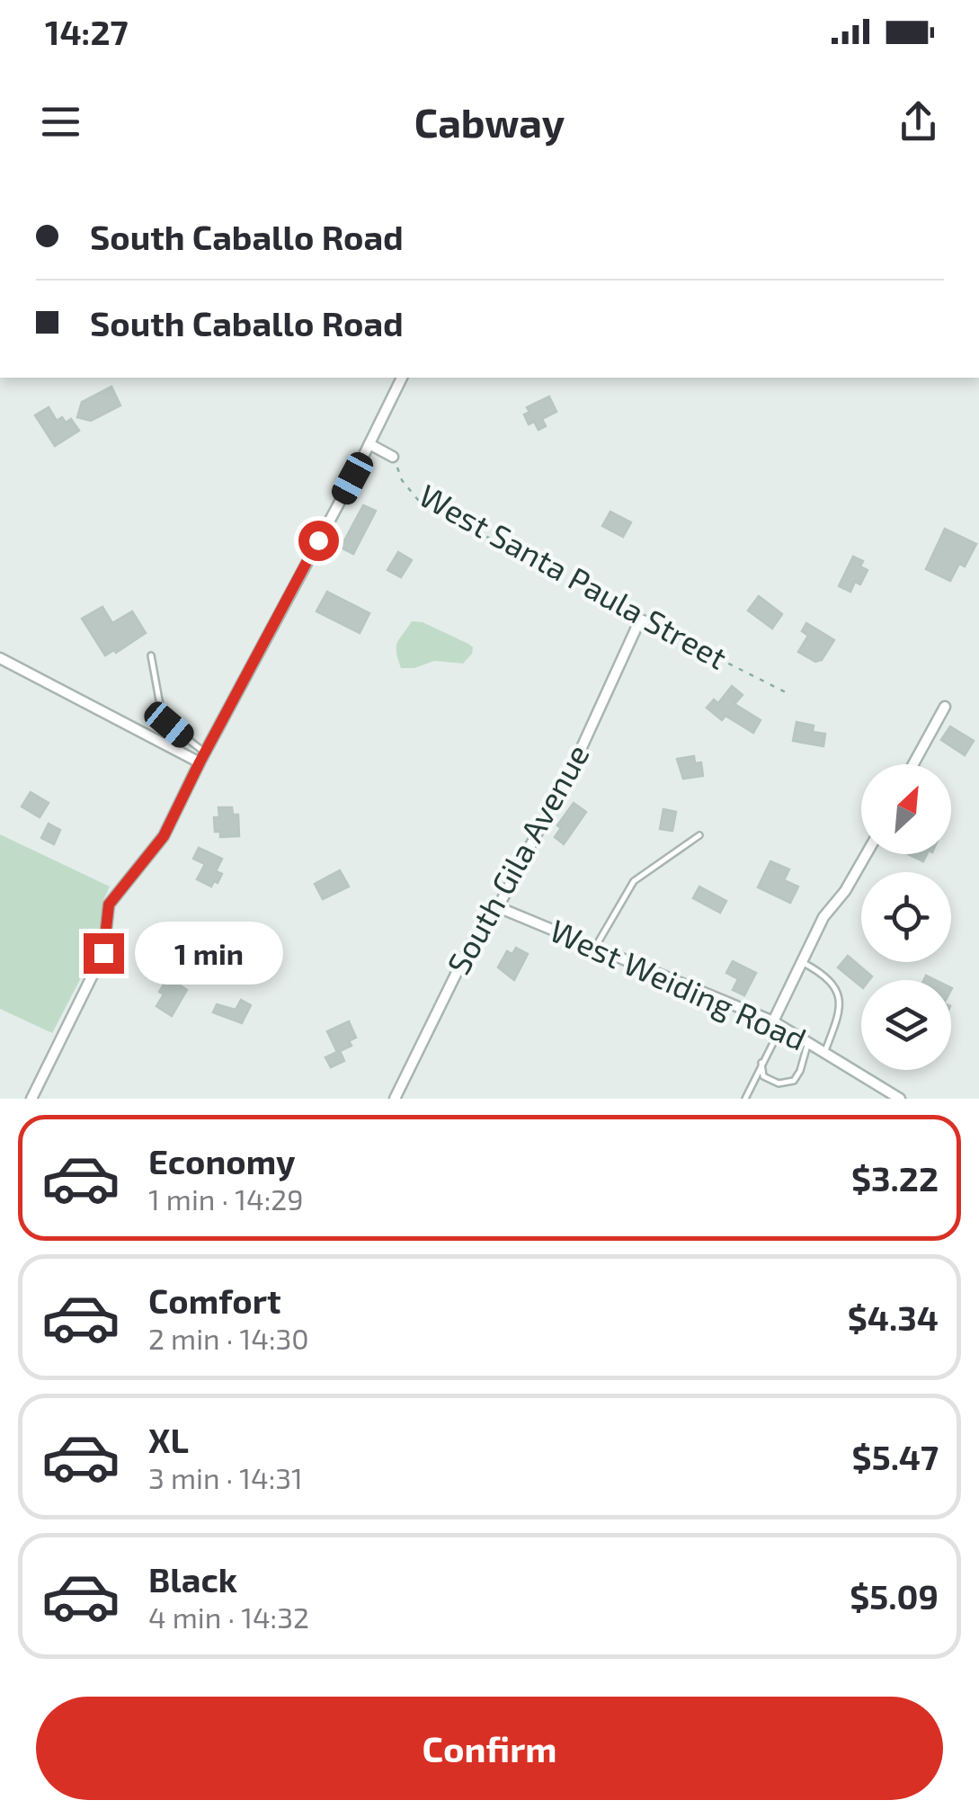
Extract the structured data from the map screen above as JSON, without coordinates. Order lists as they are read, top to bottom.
{
  "streets": {
    "street": ["West Santa Paula Street", "South Gila Avenue", "West Weiding Road"]
  },
  "crossings": [
    ["West Santa Paula Street", "South Gila Avenue"],
    ["South Gila Avenue", "West Weiding Road"]
  ],
  "north": "top right",
  "page": {
    "status": "14:27",
    "header": "Cabway",
    "banner": ["South Caballo Road", "South Caballo Road"],
    "bubble": "1 min",
    "list": [
      {
        "name": "Economy",
        "note": "1 min · 14:29",
        "value": "$3.22"
      },
      {
        "name": "Comfort",
        "note": "2 min · 14:30",
        "value": "$4.34"
      },
      {
        "name": "XL",
        "note": "3 min · 14:31",
        "value": "$5.47"
      },
      {
        "name": "Black",
        "note": "4 min · 14:32",
        "value": "$5.09"
      }
    ],
    "buttons": "Confirm"
  }
}
